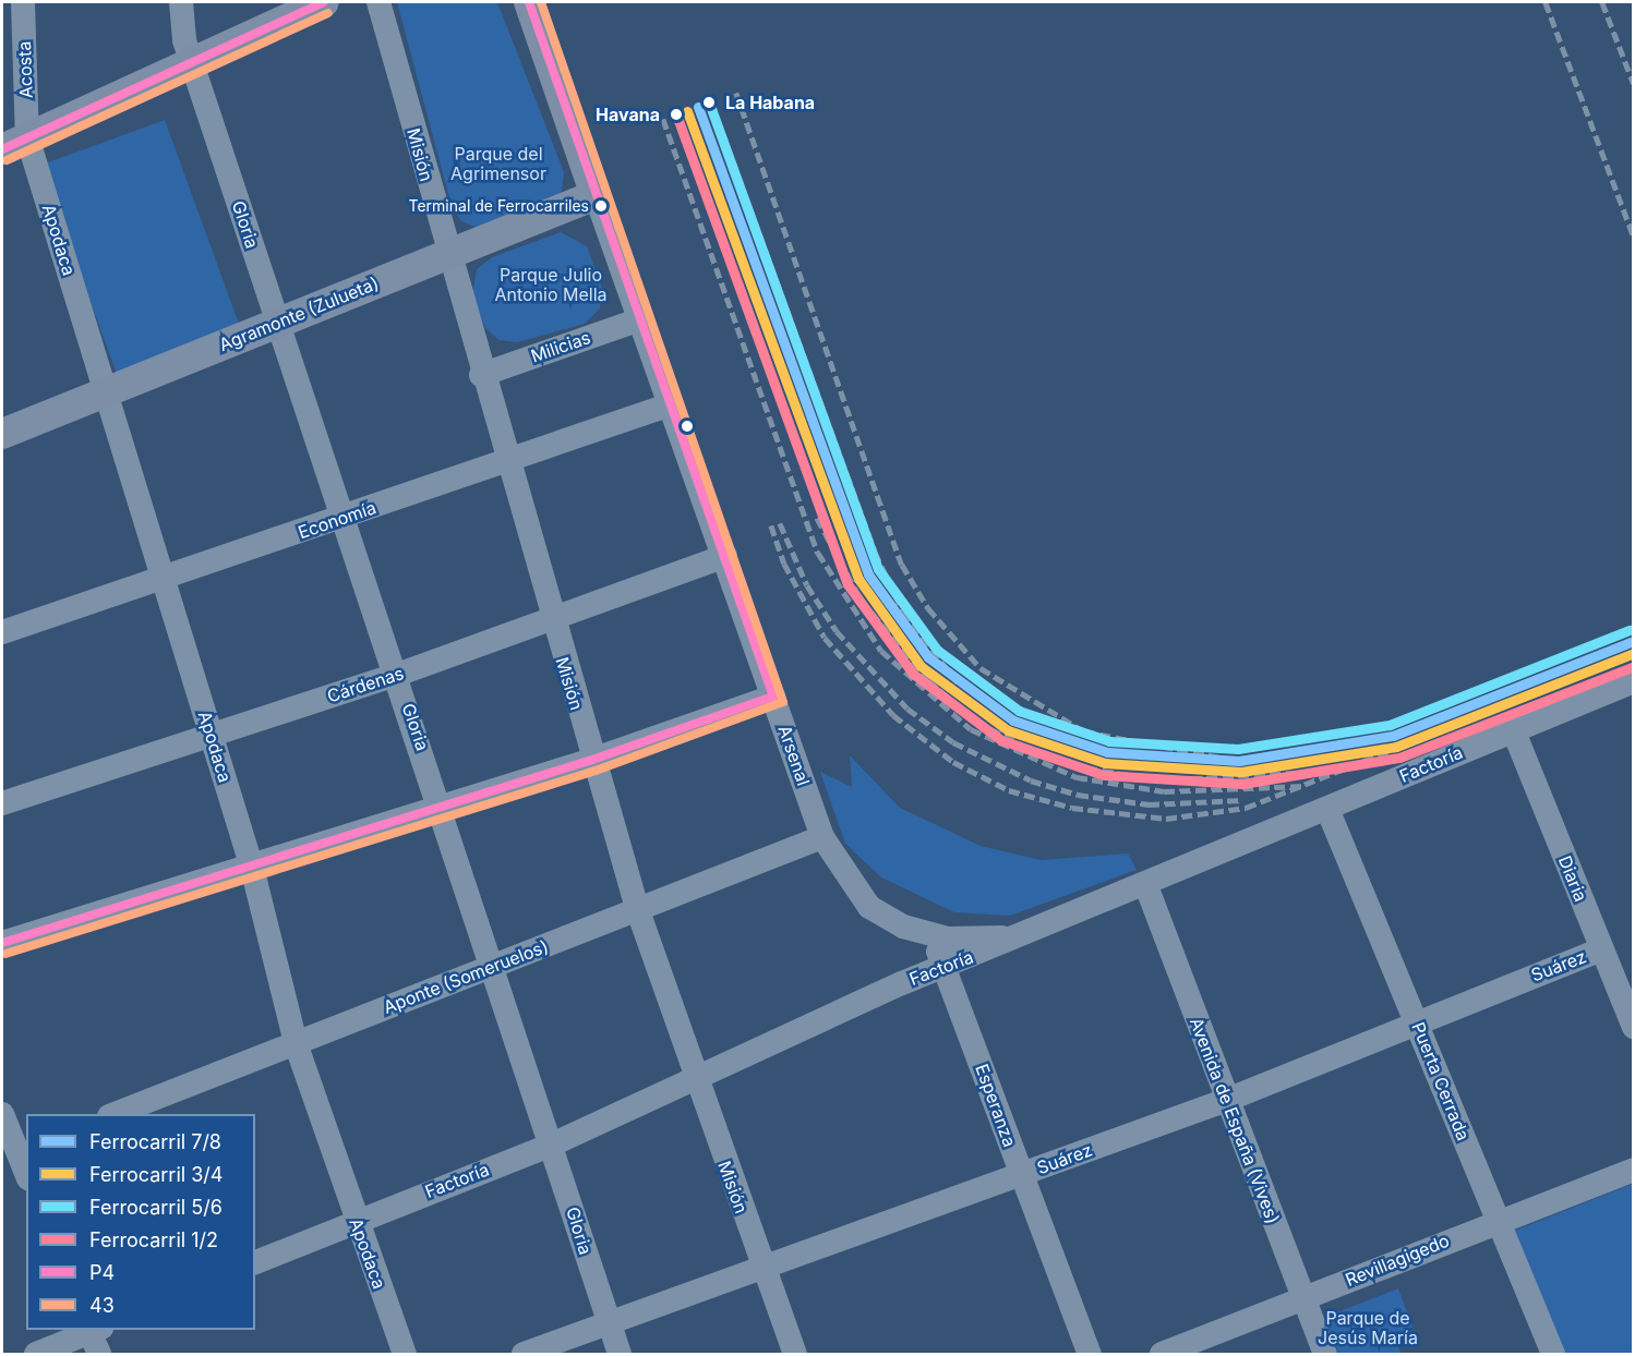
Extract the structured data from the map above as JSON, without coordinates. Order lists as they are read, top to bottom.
{
  "streets": {
    "main road": ["Agramonte (Zulueta)", "Arsenal"],
    "street": [
      "Acosta",
      "Misión",
      "Gloria",
      "Apodaca",
      "Milicias",
      "Economía",
      "Cárdenas",
      "Factoría",
      "Diaria",
      "Suárez",
      "Aponte (Someruelos)",
      "Puerta Cerrada",
      "Esperanza",
      "Avenida de España (Vives)",
      "Revillagigedo"
    ]
  },
  "crossings": [
    ["Acosta", "Apodaca"],
    ["Misión", "Agramonte (Zulueta)"],
    ["Misión", "Milicias"],
    ["Misión", "Economía"],
    ["Misión", "Cárdenas"],
    ["Misión", "Factoría"],
    ["Misión", "Suárez"],
    ["Misión", "Aponte (Someruelos)"],
    ["Gloria", "Agramonte (Zulueta)"],
    ["Gloria", "Economía"],
    ["Gloria", "Cárdenas"],
    ["Gloria", "Factoría"],
    ["Gloria", "Suárez"],
    ["Gloria", "Aponte (Someruelos)"],
    ["Apodaca", "Agramonte (Zulueta)"],
    ["Apodaca", "Economía"],
    ["Apodaca", "Cárdenas"],
    ["Apodaca", "Factoría"],
    ["Apodaca", "Aponte (Someruelos)"],
    ["Agramonte (Zulueta)", "Arsenal"],
    ["Milicias", "Arsenal"],
    ["Economía", "Arsenal"],
    ["Cárdenas", "Arsenal"],
    ["Arsenal", "Factoría"],
    ["Arsenal", "Aponte (Someruelos)"],
    ["Arsenal", "Esperanza"],
    ["Factoría", "Diaria"],
    ["Factoría", "Puerta Cerrada"],
    ["Factoría", "Esperanza"],
    ["Factoría", "Avenida de España (Vives)"],
    ["Diaria", "Suárez"],
    ["Suárez", "Puerta Cerrada"],
    ["Suárez", "Esperanza"],
    ["Suárez", "Avenida de España (Vives)"],
    ["Puerta Cerrada", "Revillagigedo"],
    ["Avenida de España (Vives)", "Revillagigedo"]
  ],
  "parks": ["Parque del Agrimensor", "Parque Julio Antonio Mella", "Parque de Jesús María"],
  "places": ["La Habana", "Havana", "Terminal de Ferrocarriles"],
  "lines": [
    "transit line P4",
    "transit line 43",
    "rail line 5/6",
    "rail line 7/8",
    "rail line 3/4",
    "rail line 1/2"
  ],
  "legend": [
    "Ferrocarril 7/8",
    "Ferrocarril 3/4",
    "Ferrocarril 5/6",
    "Ferrocarril 1/2",
    "P4",
    "43"
  ]
}
